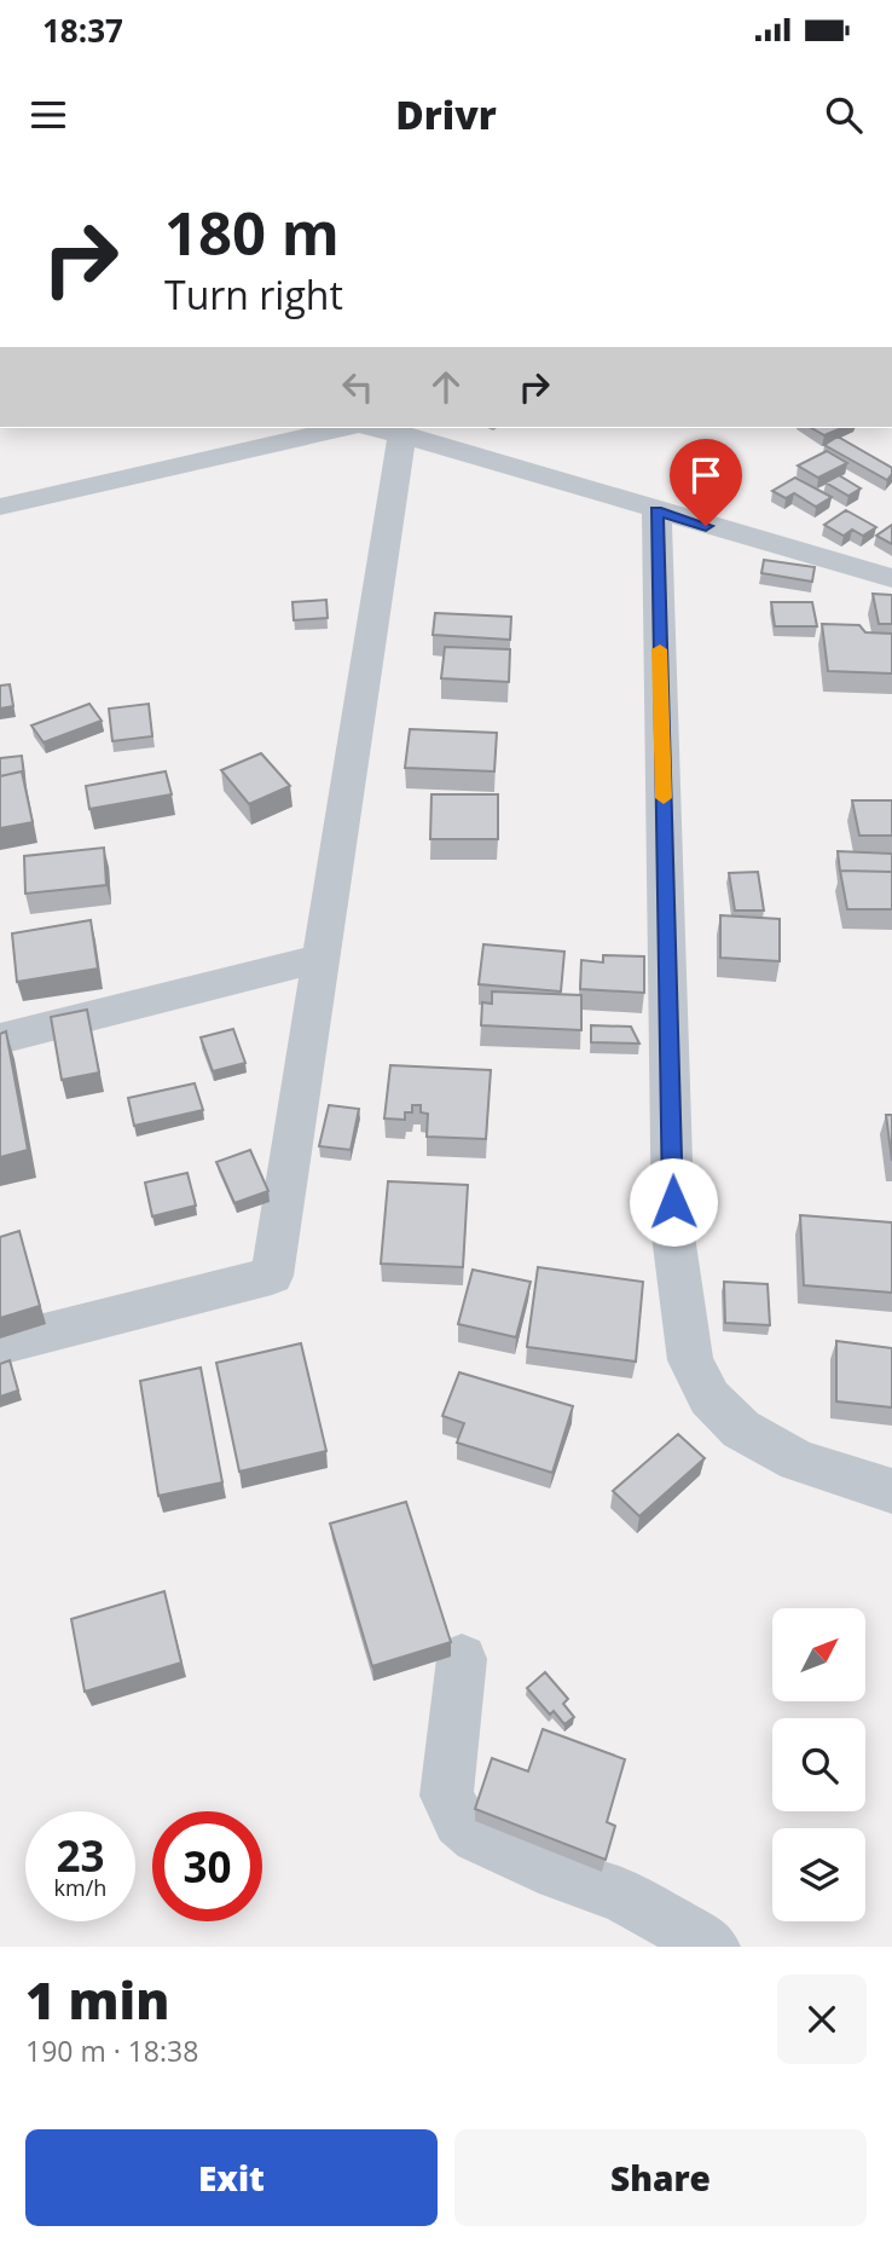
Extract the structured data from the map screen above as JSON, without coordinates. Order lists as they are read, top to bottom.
{
  "north": "top right",
  "page": {
    "status": "18:37",
    "header": "Drivr",
    "turn": ["180 m", "Turn right"],
    "speed": "23 km/h",
    "limit": "30",
    "heading": ["1 min", "190 m · 18:38"],
    "buttons": ["Exit", "Share"]
  }
}
